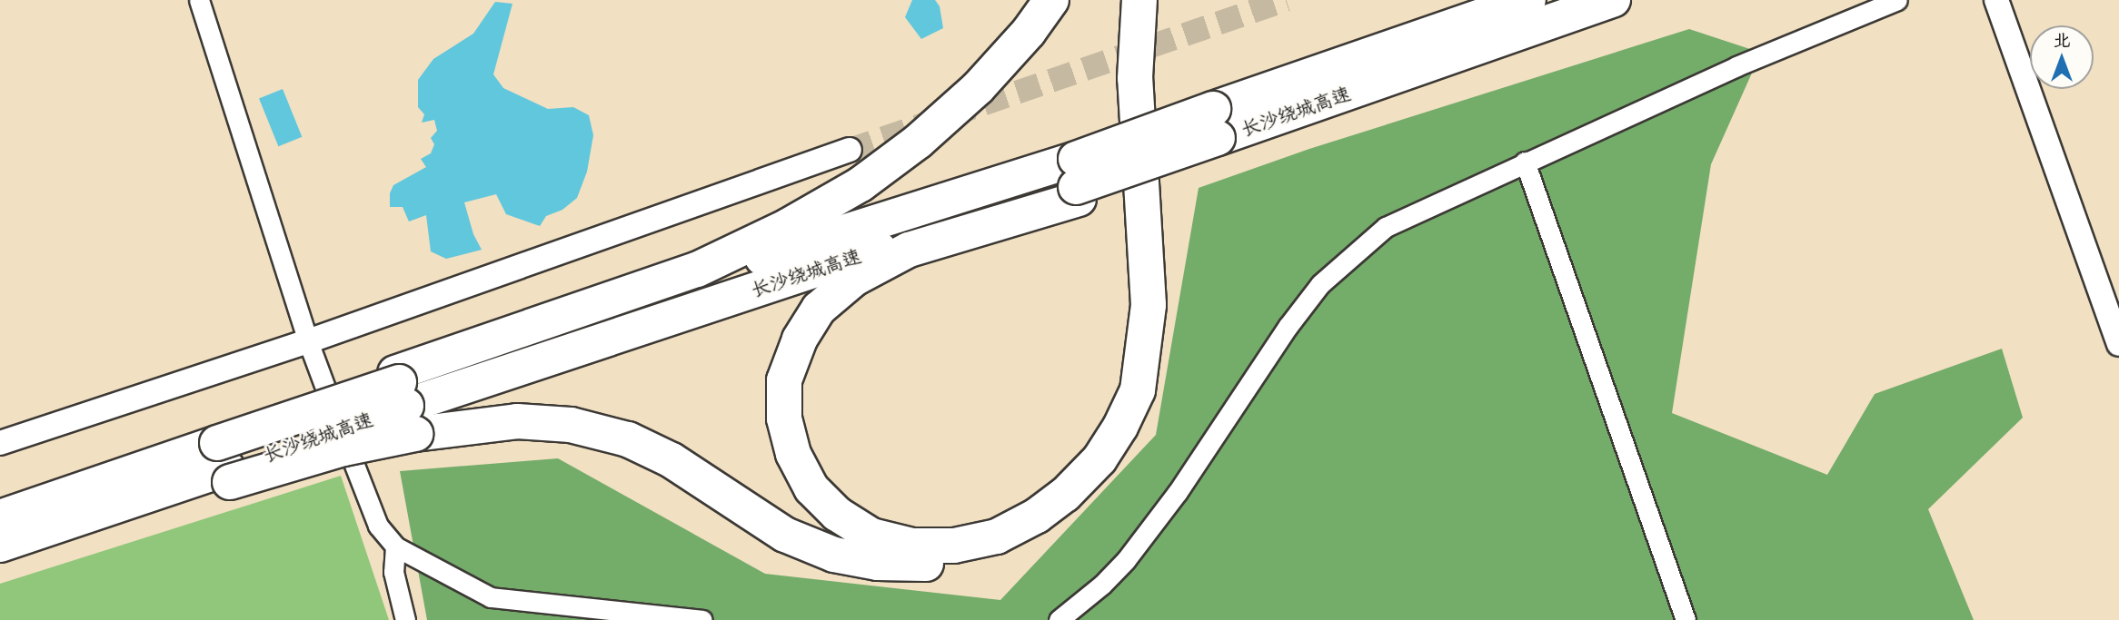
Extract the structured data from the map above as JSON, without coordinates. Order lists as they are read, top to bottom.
{
  "streets": {
    "highway": ["长沙绕城高速"]
  },
  "north": "top"
}
